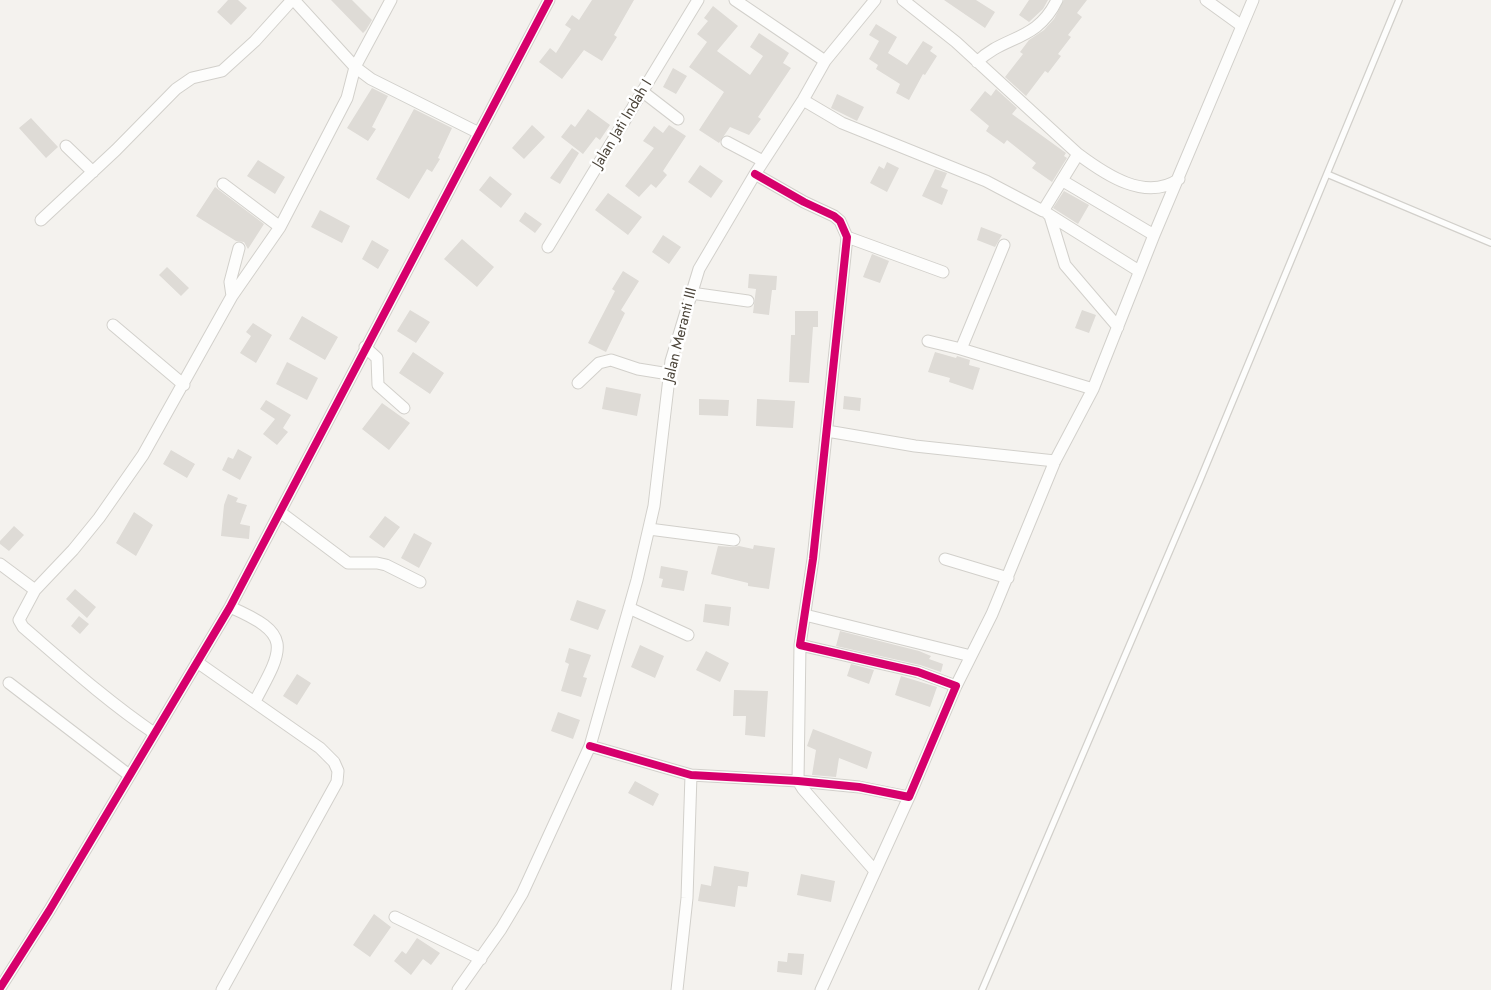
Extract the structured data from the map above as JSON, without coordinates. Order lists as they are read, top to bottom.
{
  "streets": {
    "street": ["Jalan Jati Indah I", "Jalan Meranti III"]
  }
}
